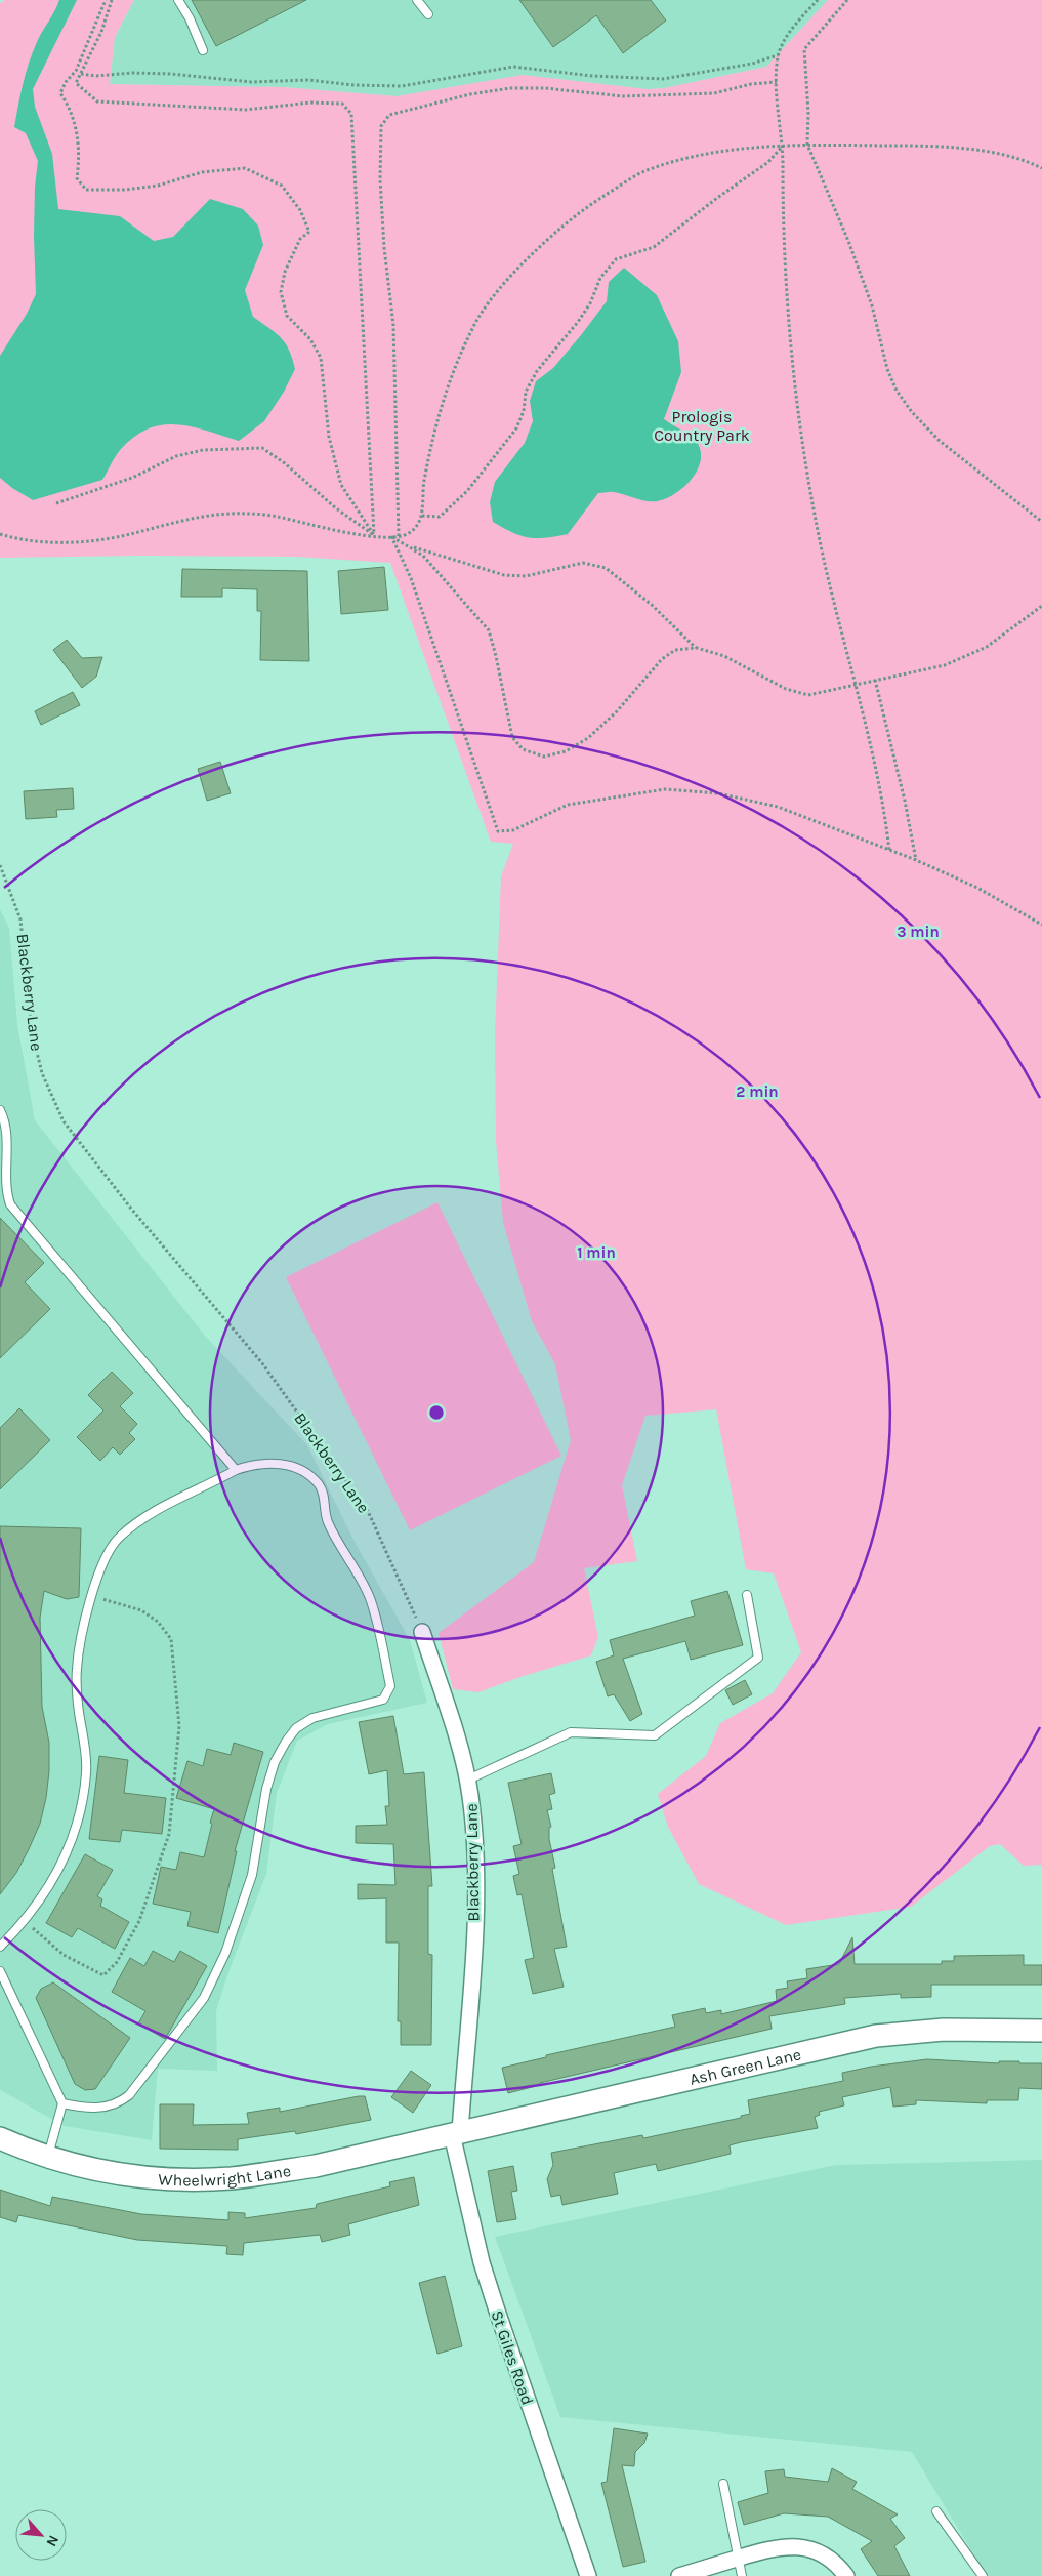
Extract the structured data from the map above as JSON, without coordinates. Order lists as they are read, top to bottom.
{
  "streets": {
    "street": [
      "Blackberry Lane",
      "Ash Green Lane",
      "Wheelwright Lane",
      "St Giles Road"
    ]
  },
  "crossings": [
    ["Blackberry Lane", "Ash Green Lane"],
    ["Blackberry Lane", "Wheelwright Lane"],
    ["Blackberry Lane", "St Giles Road"],
    ["Ash Green Lane", "Wheelwright Lane"],
    ["Ash Green Lane", "St Giles Road"],
    ["Wheelwright Lane", "St Giles Road"]
  ],
  "parks": ["Prologis Country Park"],
  "north": "bottom right",
  "rings": ["3 min", "2 min", "1 min"]
}
